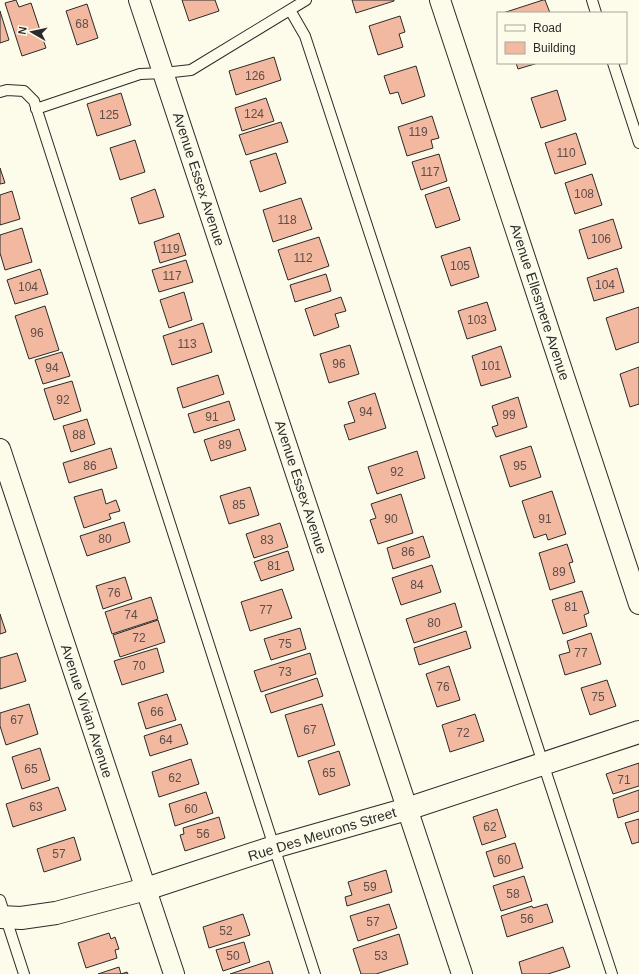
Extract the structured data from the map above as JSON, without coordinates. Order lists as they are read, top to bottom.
{
  "streets": {
    "street": [
      "Avenue Essex Avenue",
      "Avenue Ellesmere Avenue",
      "Avenue Vivian Avenue",
      "Rue Des Meurons Street"
    ]
  },
  "crossings": [
    ["Avenue Essex Avenue", "Rue Des Meurons Street"],
    ["Avenue Vivian Avenue", "Rue Des Meurons Street"]
  ],
  "house_numbers": [
    "68",
    "126",
    "124",
    "125",
    "119",
    "110",
    "117",
    "108",
    "118",
    "106",
    "119",
    "112",
    "105",
    "117",
    "104",
    "104",
    "103",
    "96",
    "113",
    "96",
    "101",
    "94",
    "92",
    "94",
    "99",
    "91",
    "88",
    "89",
    "86",
    "95",
    "92",
    "85",
    "90",
    "91",
    "80",
    "83",
    "86",
    "81",
    "89",
    "84",
    "76",
    "81",
    "77",
    "74",
    "80",
    "72",
    "75",
    "77",
    "70",
    "73",
    "76",
    "75",
    "66",
    "67",
    "67",
    "72",
    "64",
    "65",
    "65",
    "62",
    "71",
    "63",
    "60",
    "62",
    "56",
    "57",
    "60",
    "59",
    "58",
    "56",
    "57",
    "52",
    "50",
    "53"
  ],
  "legend": ["Road", "Building"],
  "north": "left"
}
